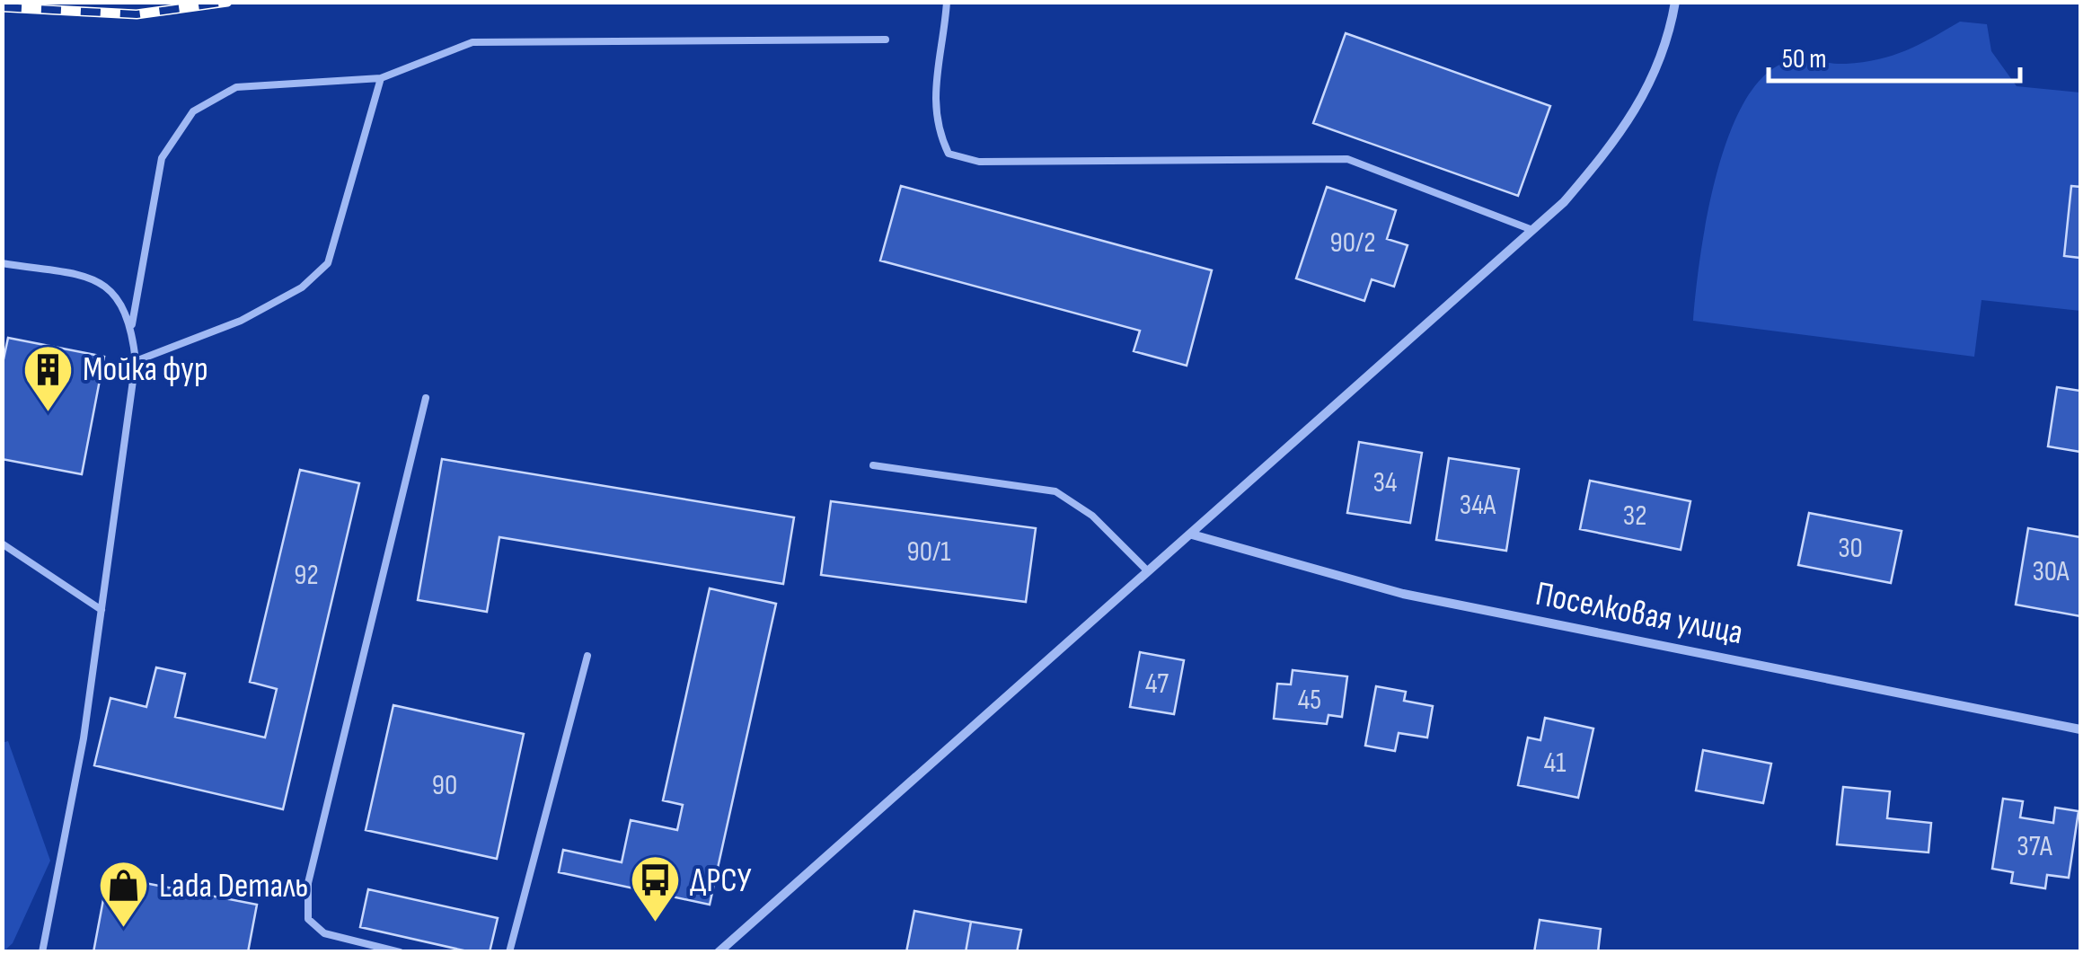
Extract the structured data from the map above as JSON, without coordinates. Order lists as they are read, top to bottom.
{
  "streets": {
    "street": ["Поселковая улица"]
  },
  "places": {
    "building": ["Мойка фур"],
    "bus stop": ["ДРСУ"],
    "shop": ["Lada Dеталь"]
  },
  "house_numbers": [
    "90/2",
    "34",
    "34А",
    "32",
    "30",
    "90/1",
    "30А",
    "92",
    "47",
    "45",
    "41",
    "90",
    "37А"
  ],
  "scale_bar": "50 m"
}
